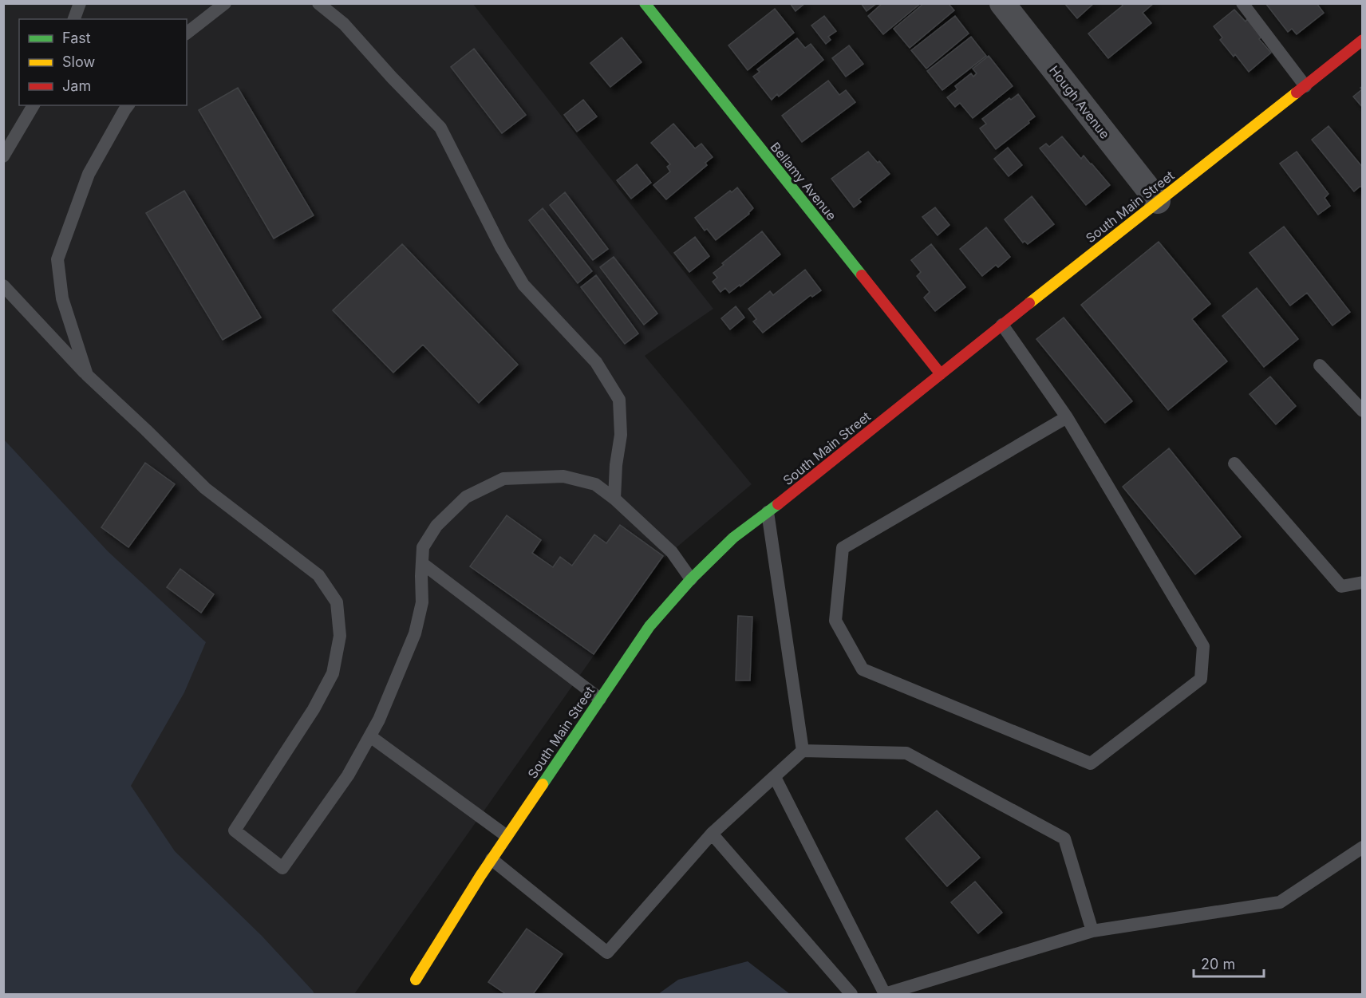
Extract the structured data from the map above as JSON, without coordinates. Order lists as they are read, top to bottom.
{
  "streets": {
    "street": ["Hough Avenue", "Bellamy Avenue", "South Main Street"]
  },
  "crossings": [
    ["Hough Avenue", "South Main Street"],
    ["Bellamy Avenue", "South Main Street"]
  ],
  "legend": ["Fast", "Slow", "Jam"],
  "scale_bar": "20 m"
}
